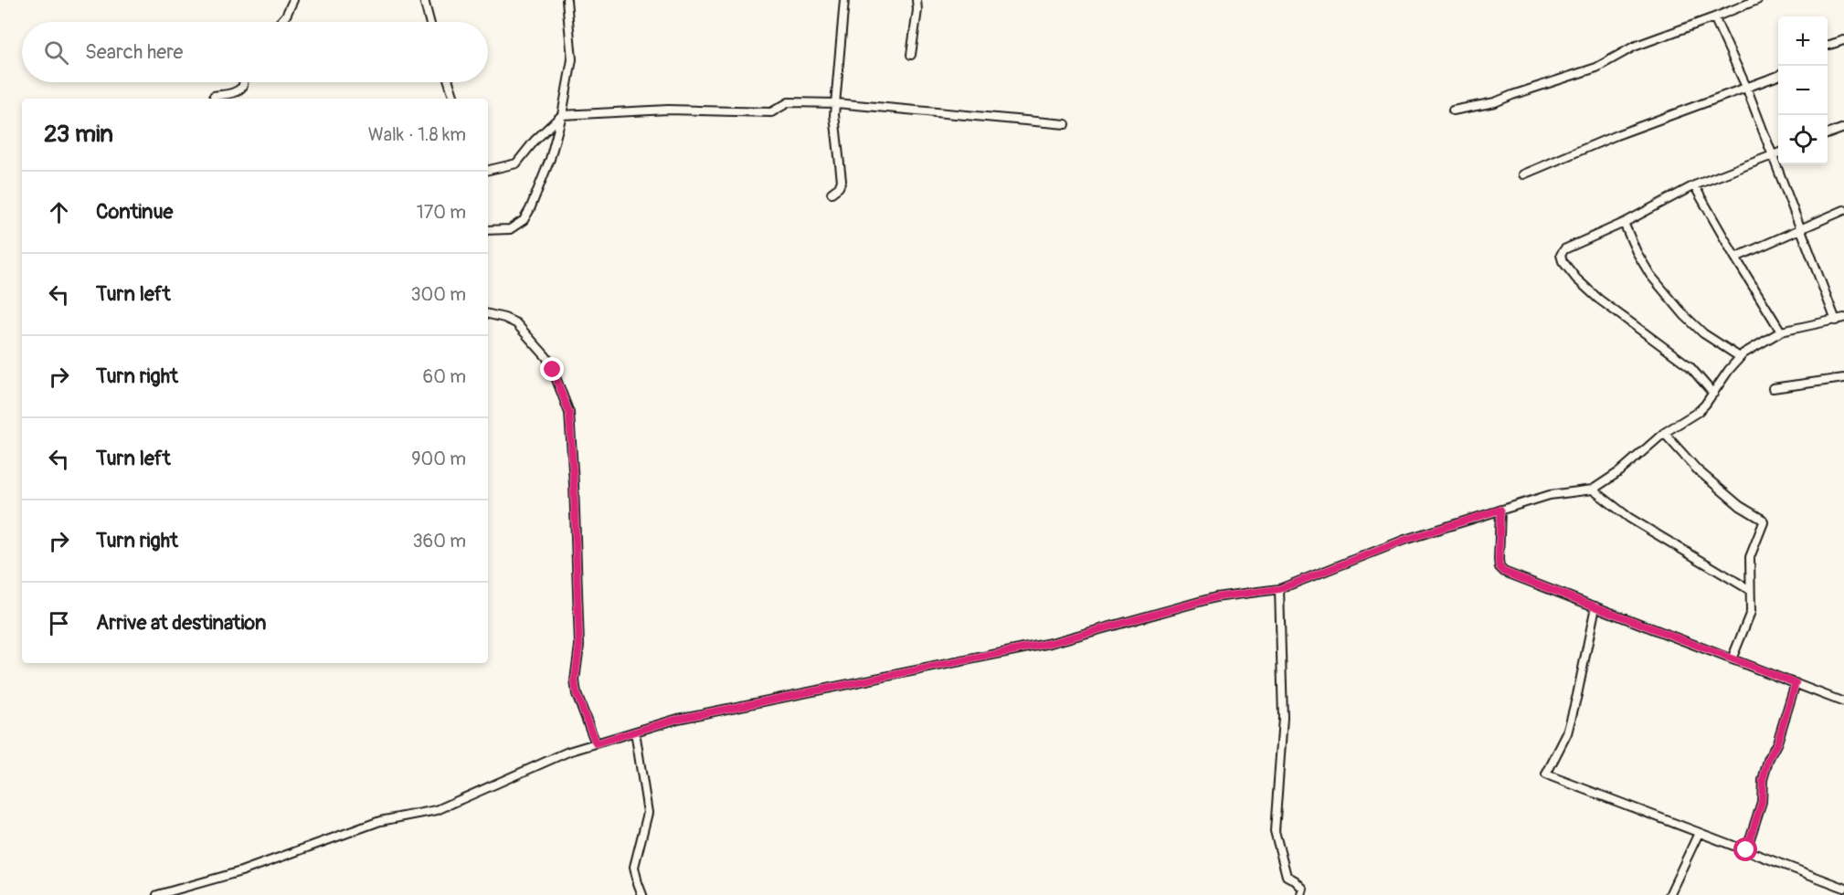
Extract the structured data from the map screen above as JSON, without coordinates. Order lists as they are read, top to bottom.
{
  "page": {
    "map_buttons": ["+", "−"],
    "search": "Search here",
    "heading": ["23 min", "Walk · 1.8 km"],
    "list": [
      ["Continue", "170 m"],
      ["Turn left", "300 m"],
      ["Turn right", "60 m"],
      ["Turn left", "900 m"],
      ["Turn right", "360 m"],
      "Arrive at destination"
    ]
  }
}
